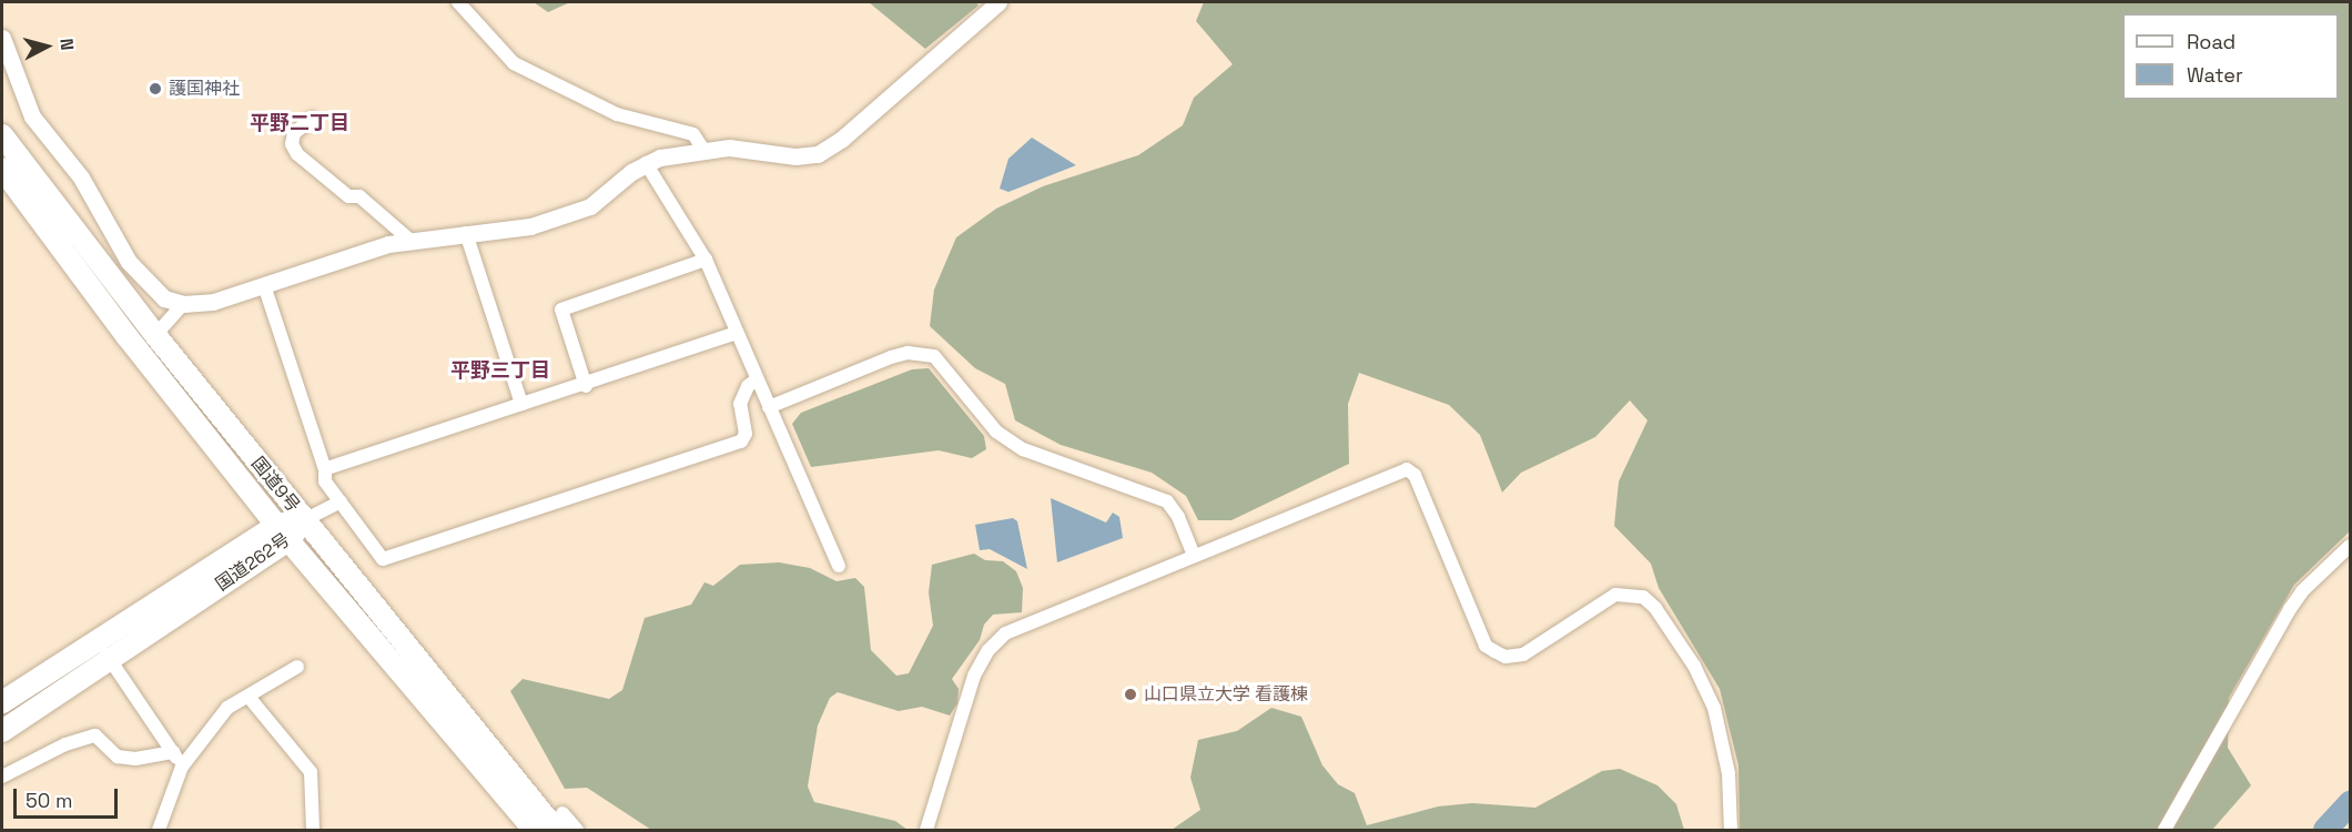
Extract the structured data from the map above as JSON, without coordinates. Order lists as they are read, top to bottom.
{
  "streets": {
    "highway": ["国道9号", "国道262号"]
  },
  "crossings": [
    ["国道9号", "国道262号"]
  ],
  "districts": ["平野二丁目", "平野三丁目"],
  "places": ["護国神社", "山口県立大学 看護棟"],
  "legend": ["Road", "Water"],
  "scale_bar": "50 m",
  "north": "right"
}
